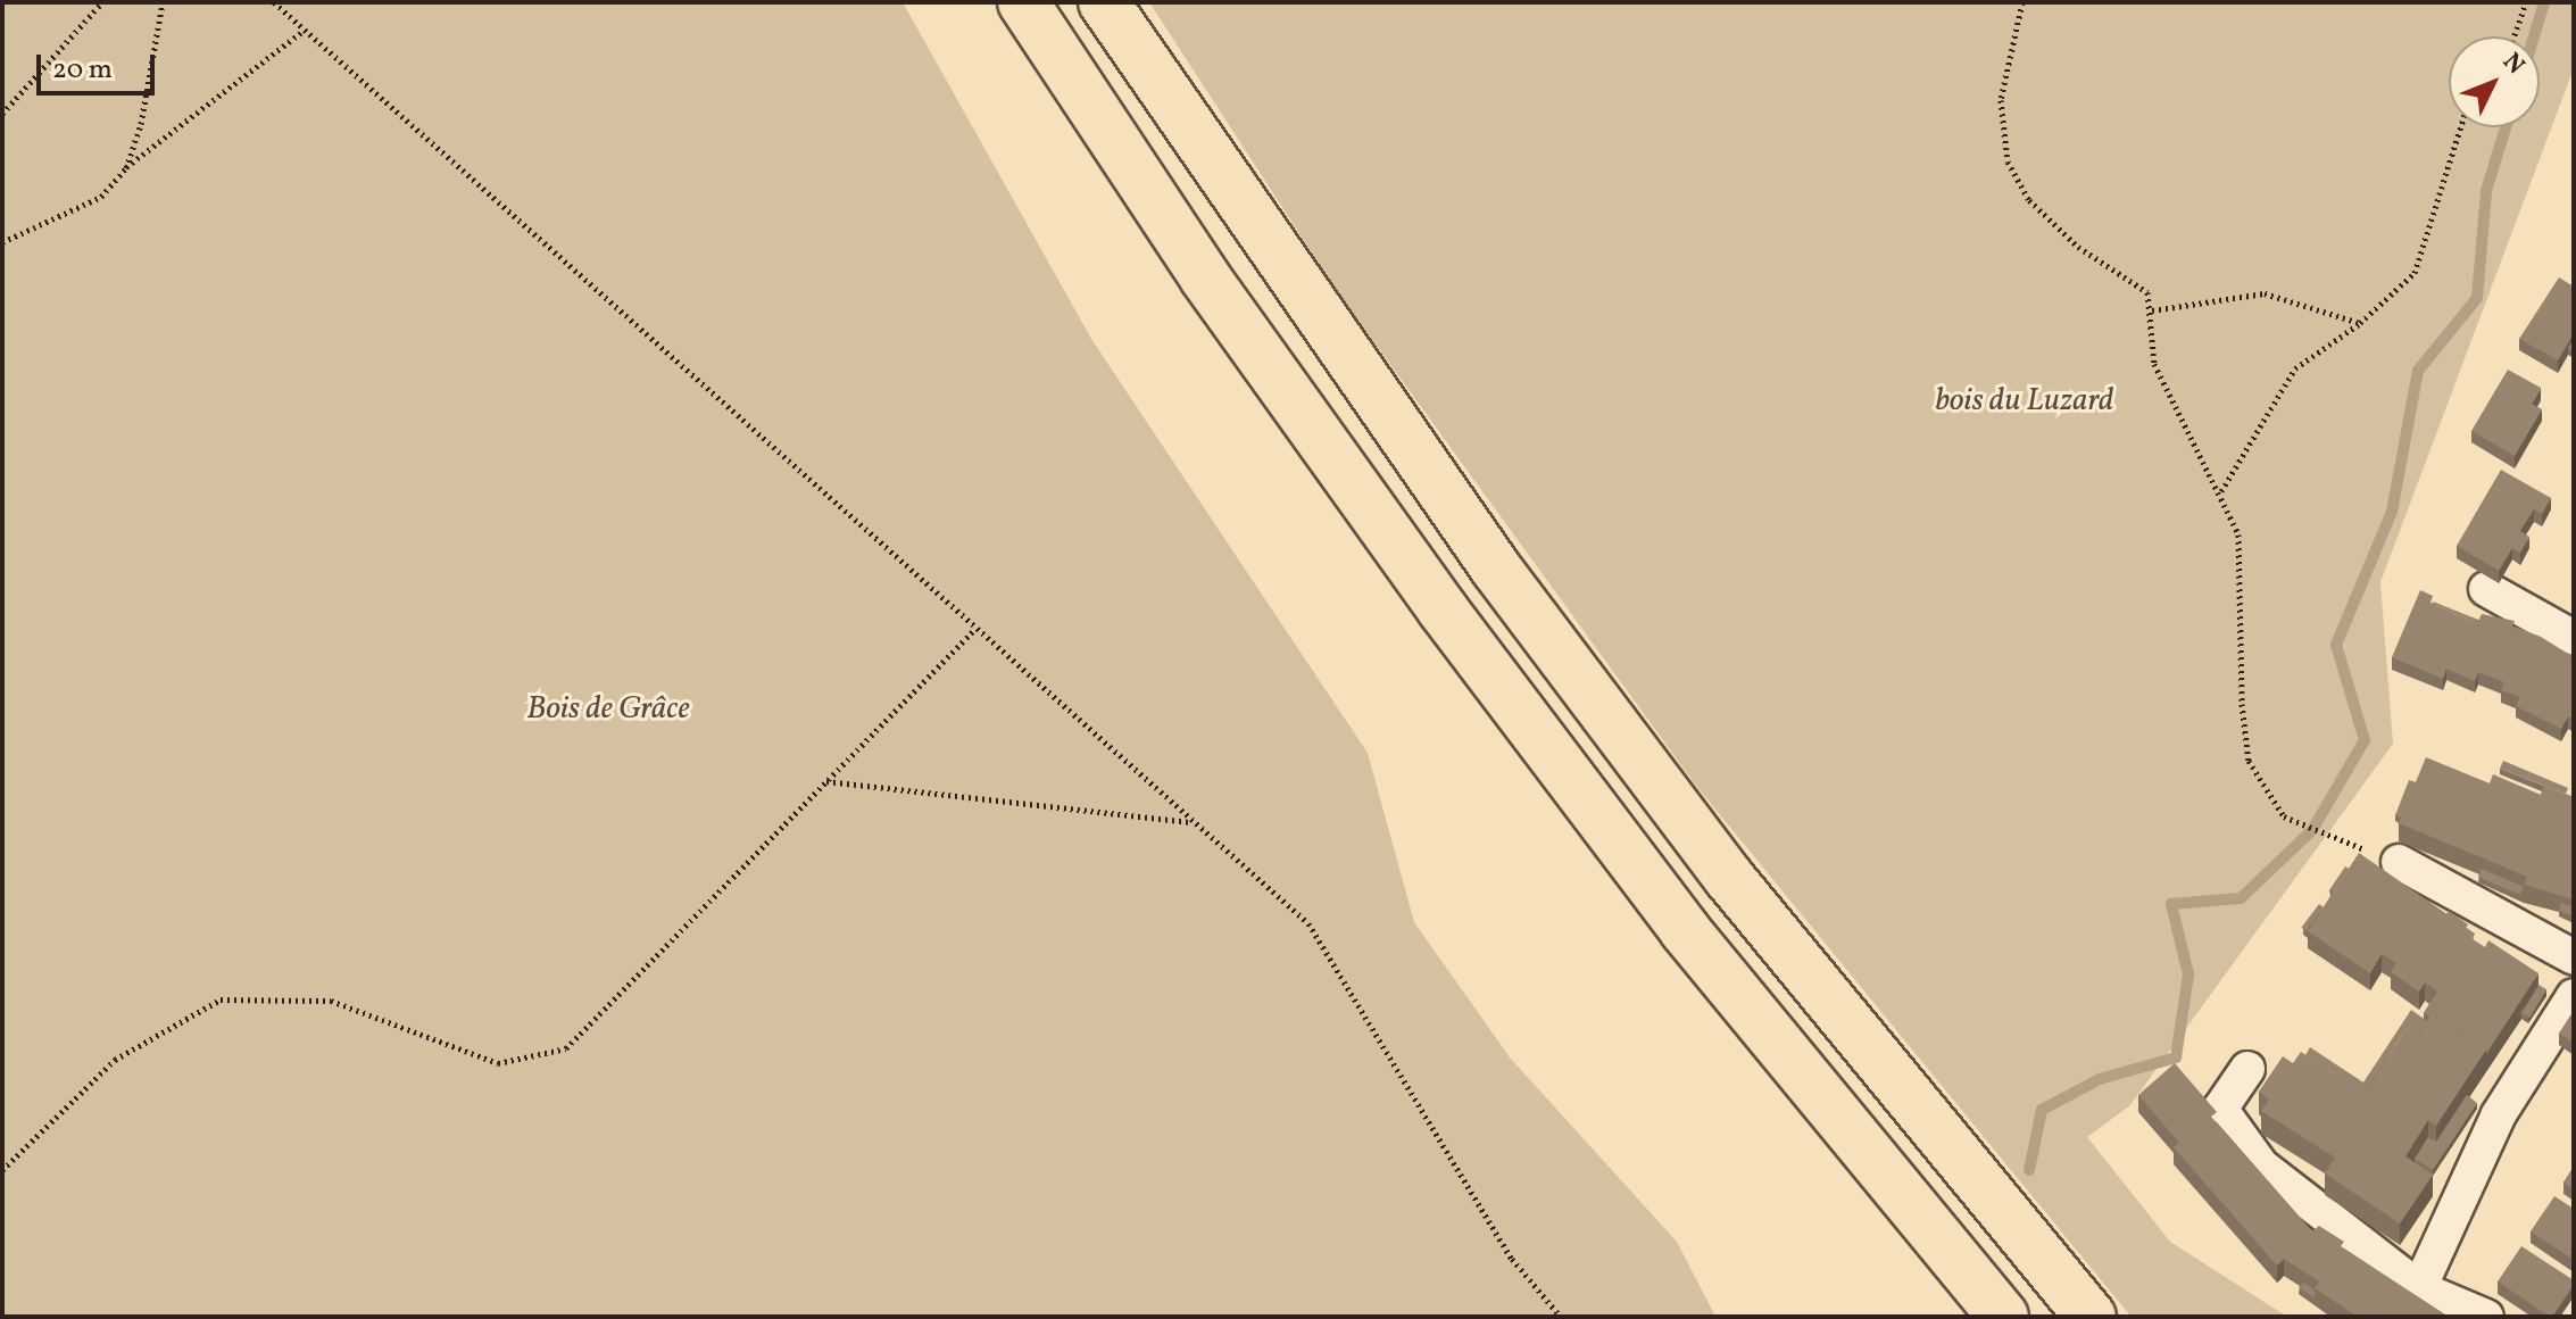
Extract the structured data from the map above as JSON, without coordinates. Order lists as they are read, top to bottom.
{
  "parks": ["bois du Luzard", "Bois de Grâce"],
  "scale_bar": "20 m",
  "north": "top right"
}
